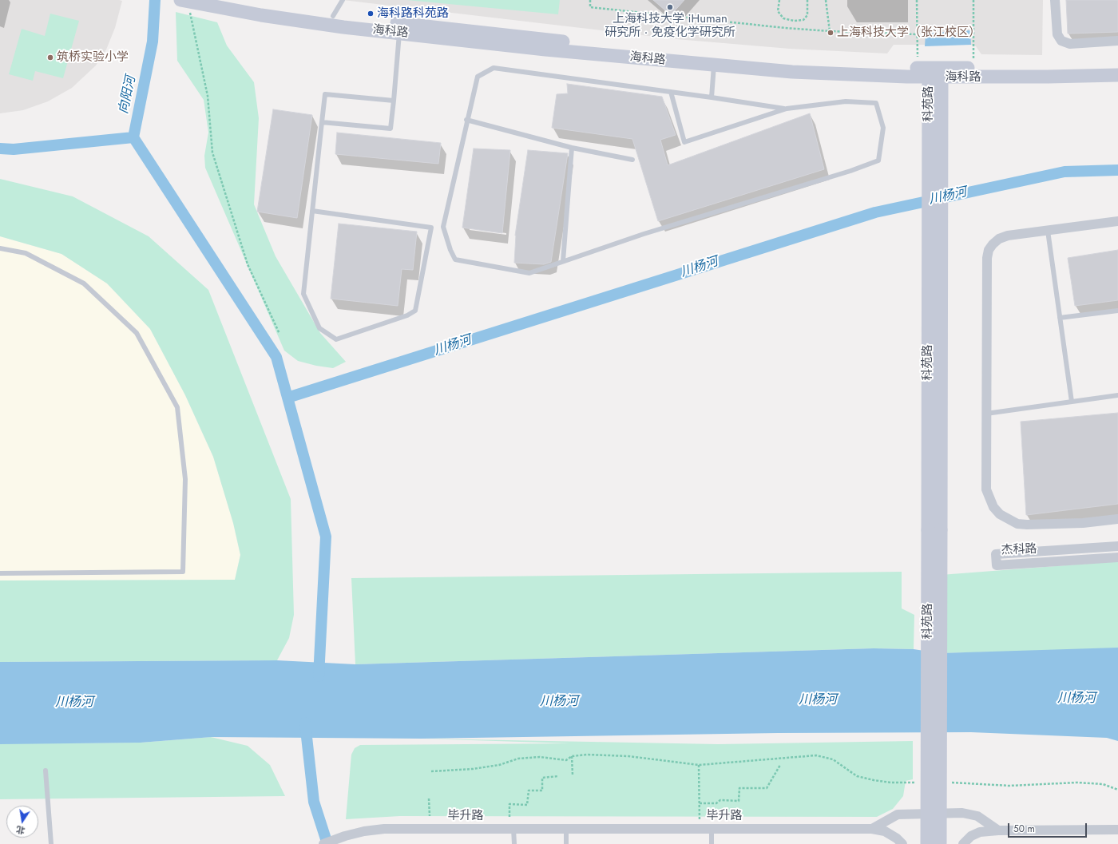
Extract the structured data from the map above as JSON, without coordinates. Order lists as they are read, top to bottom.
{
  "streets": {
    "street": [
      "海科路",
      "科苑路",
      "杰科路",
      "毕升路"
    ]
  },
  "crossings": [
    ["海科路", "科苑路"]
  ],
  "water": ["向阳河", "川杨河"],
  "places": [
    "上海科技大学 iHuman 研究所 · 免疫化学研究所",
    "海科路科苑路",
    "上海科技大学（张江校区）",
    "筑桥实验小学"
  ],
  "scale_bar": "50 m",
  "north": "bottom"
}
